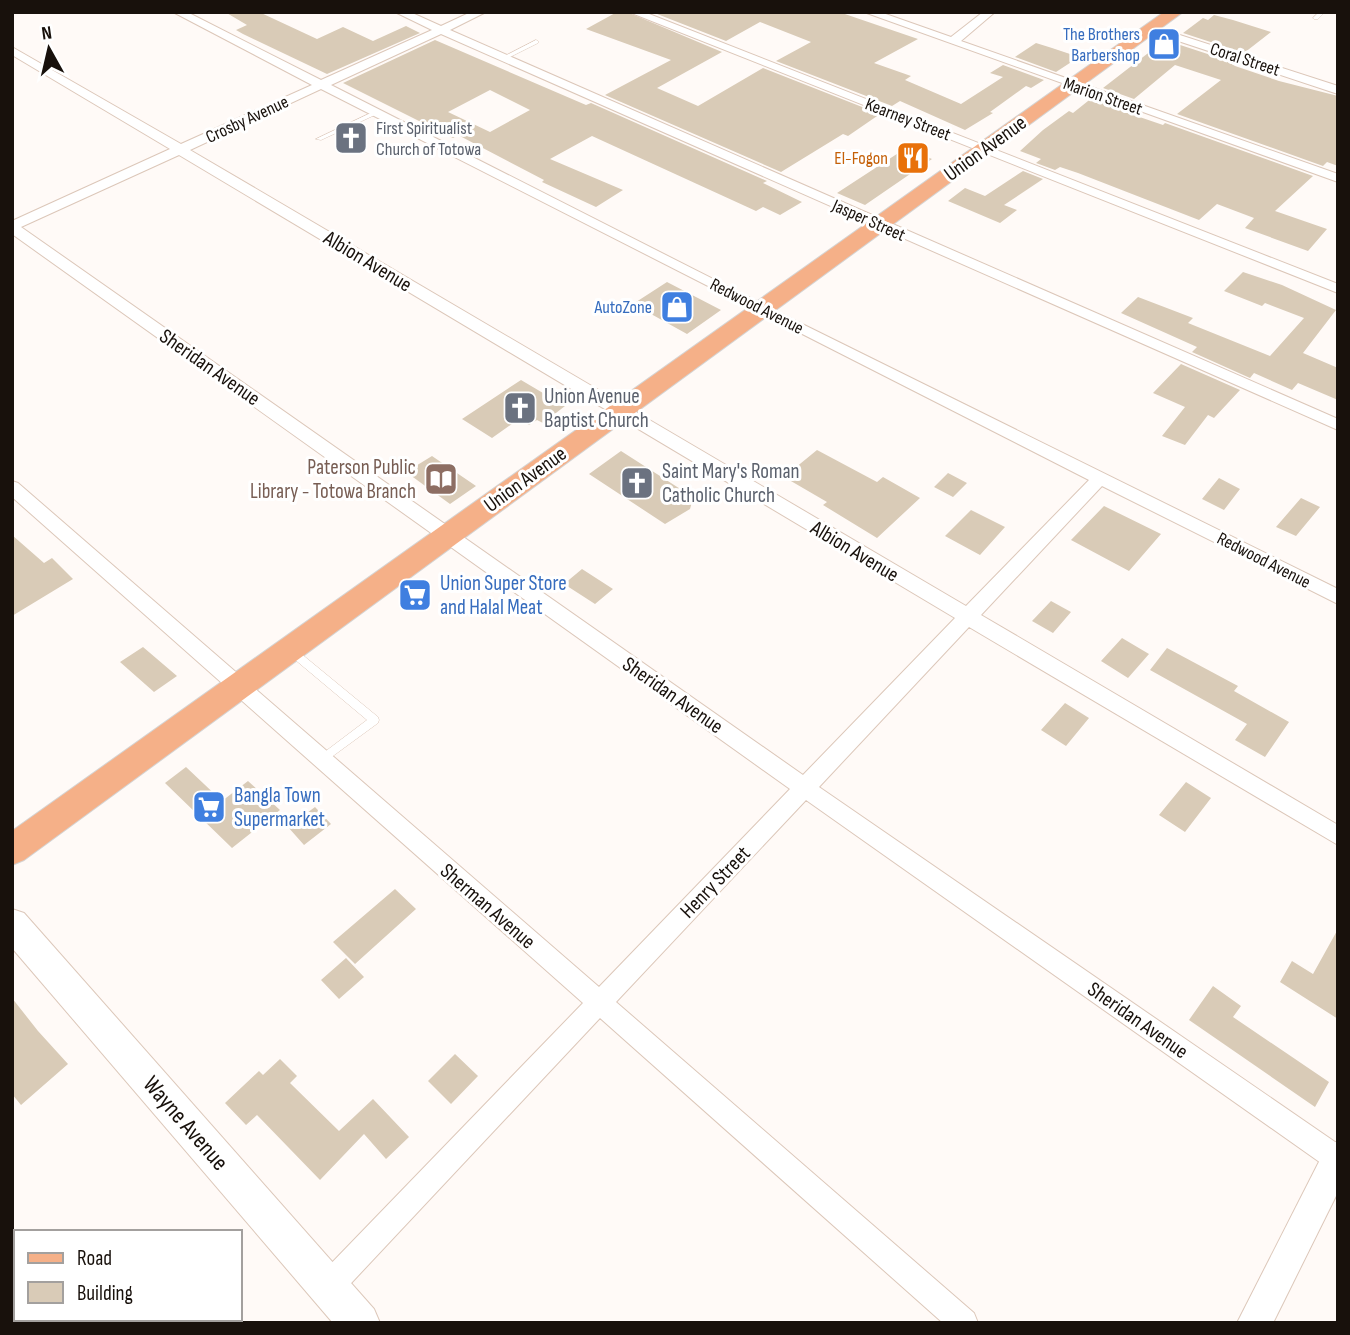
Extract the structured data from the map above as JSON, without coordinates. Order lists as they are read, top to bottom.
{
  "streets": {
    "main road": ["Union Avenue", "Wayne Avenue"],
    "street": [
      "Coral Street",
      "Marion Street",
      "Crosby Avenue",
      "Kearney Street",
      "Jasper Street",
      "Albion Avenue",
      "Redwood Avenue",
      "Sheridan Avenue",
      "Henry Street",
      "Sherman Avenue"
    ]
  },
  "crossings": [
    ["Coral Street", "Union Avenue"],
    ["Marion Street", "Union Avenue"],
    ["Crosby Avenue", "Jasper Street"],
    ["Crosby Avenue", "Albion Avenue"],
    ["Crosby Avenue", "Redwood Avenue"],
    ["Crosby Avenue", "Sheridan Avenue"],
    ["Kearney Street", "Union Avenue"],
    ["Union Avenue", "Jasper Street"],
    ["Union Avenue", "Albion Avenue"],
    ["Union Avenue", "Redwood Avenue"],
    ["Union Avenue", "Sheridan Avenue"],
    ["Union Avenue", "Sherman Avenue"],
    ["Albion Avenue", "Henry Street"],
    ["Redwood Avenue", "Henry Street"],
    ["Sheridan Avenue", "Henry Street"],
    ["Henry Street", "Sherman Avenue"],
    ["Henry Street", "Wayne Avenue"]
  ],
  "places": {
    "shop": ["The Brothers Barbershop", "AutoZone"],
    "church": ["First Spiritualist Church of Totowa", "Union Avenue Baptist Church", "Saint Mary's Roman Catholic Church"],
    "restaurant": ["El-Fogon"],
    "library": ["Paterson Public Library - Totowa Branch"],
    "supermarket": ["Union Super Store and Halal Meat", "Bangla Town Supermarket"]
  },
  "legend": ["Road", "Building"],
  "north": "top"
}
